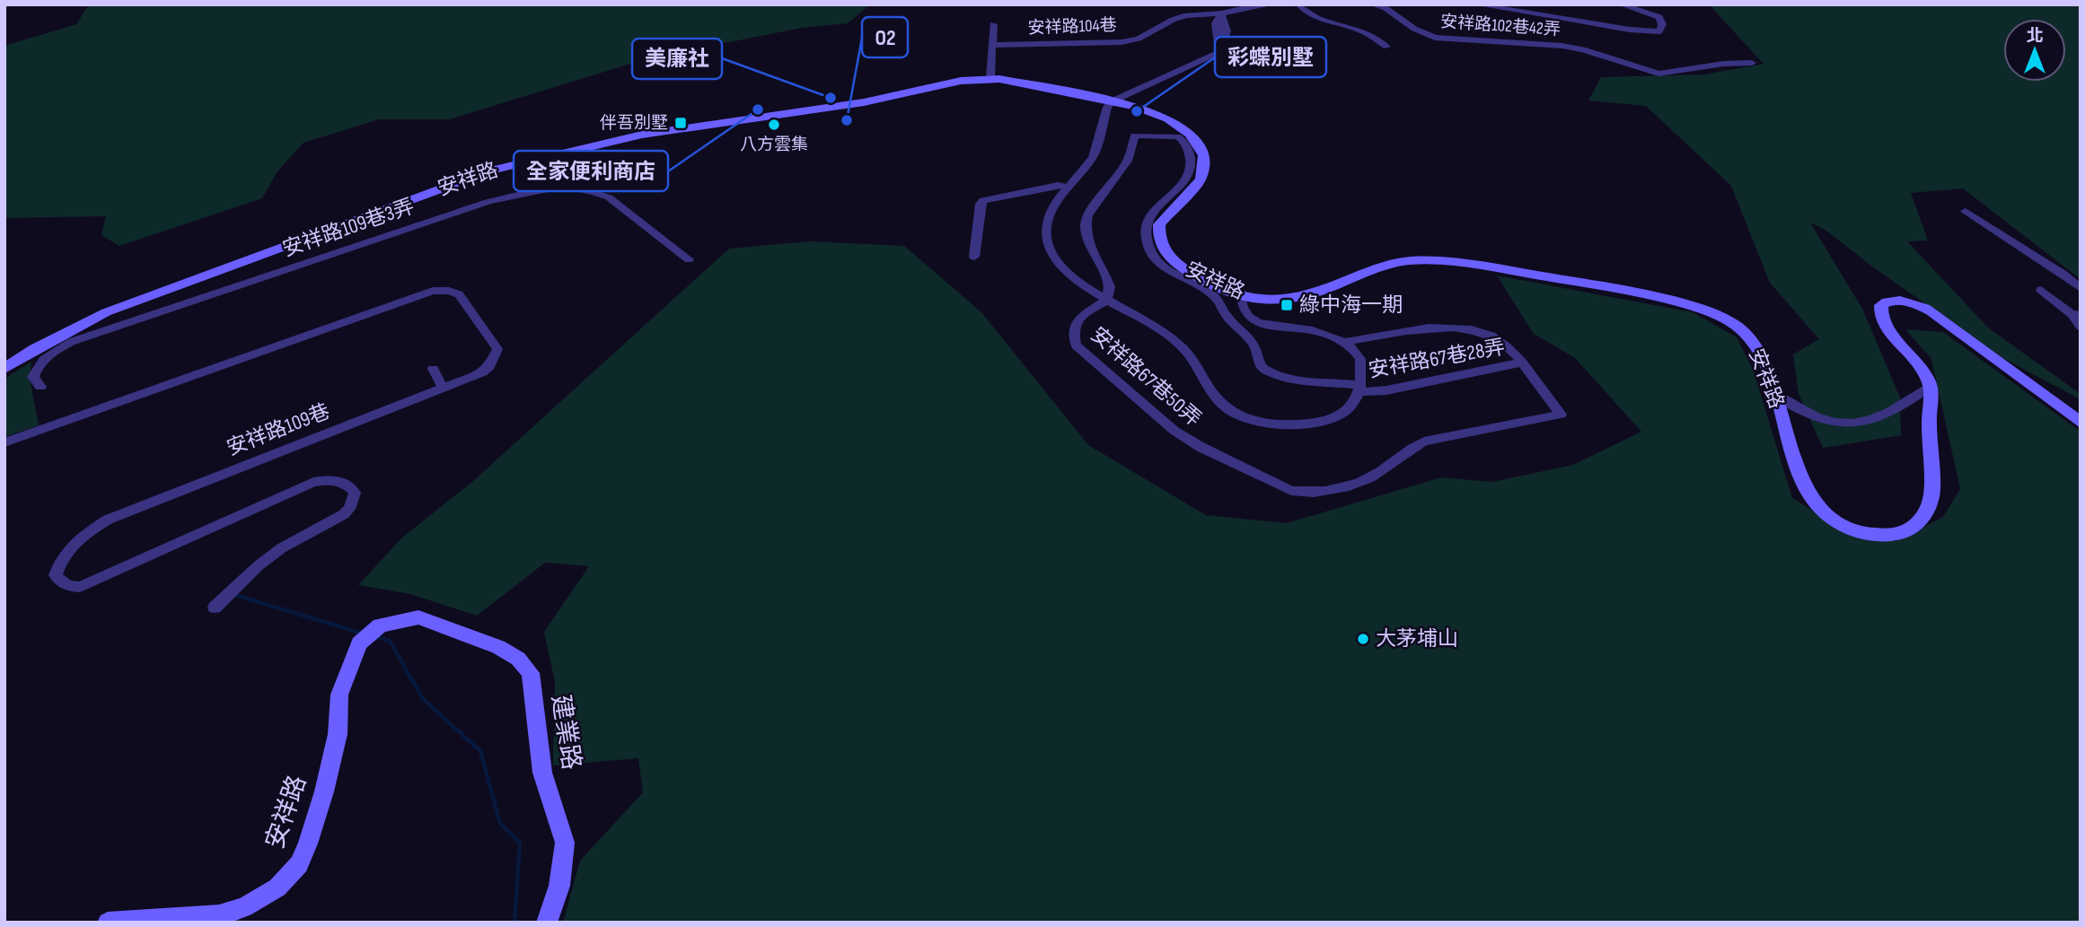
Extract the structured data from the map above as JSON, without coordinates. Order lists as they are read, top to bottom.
{
  "streets": {
    "street": [
      "安祥路102巷42弄",
      "安祥路104巷",
      "安祥路",
      "安祥路109巷3弄",
      "安祥路67巷28弄",
      "安祥路67巷50弄",
      "安祥路109巷",
      "建業路"
    ]
  },
  "crossings": [
    ["安祥路", "建業路"],
    ["安祥路67巷28弄", "安祥路67巷50弄"]
  ],
  "places": {
    "other": [
      "美廉社",
      "全家便利商店",
      "彩蝶別墅",
      "O2",
      "八方雲集",
      "大茅埔山"
    ],
    "transit": ["伴吾別墅", "綠中海一期"]
  },
  "north": "top"
}
